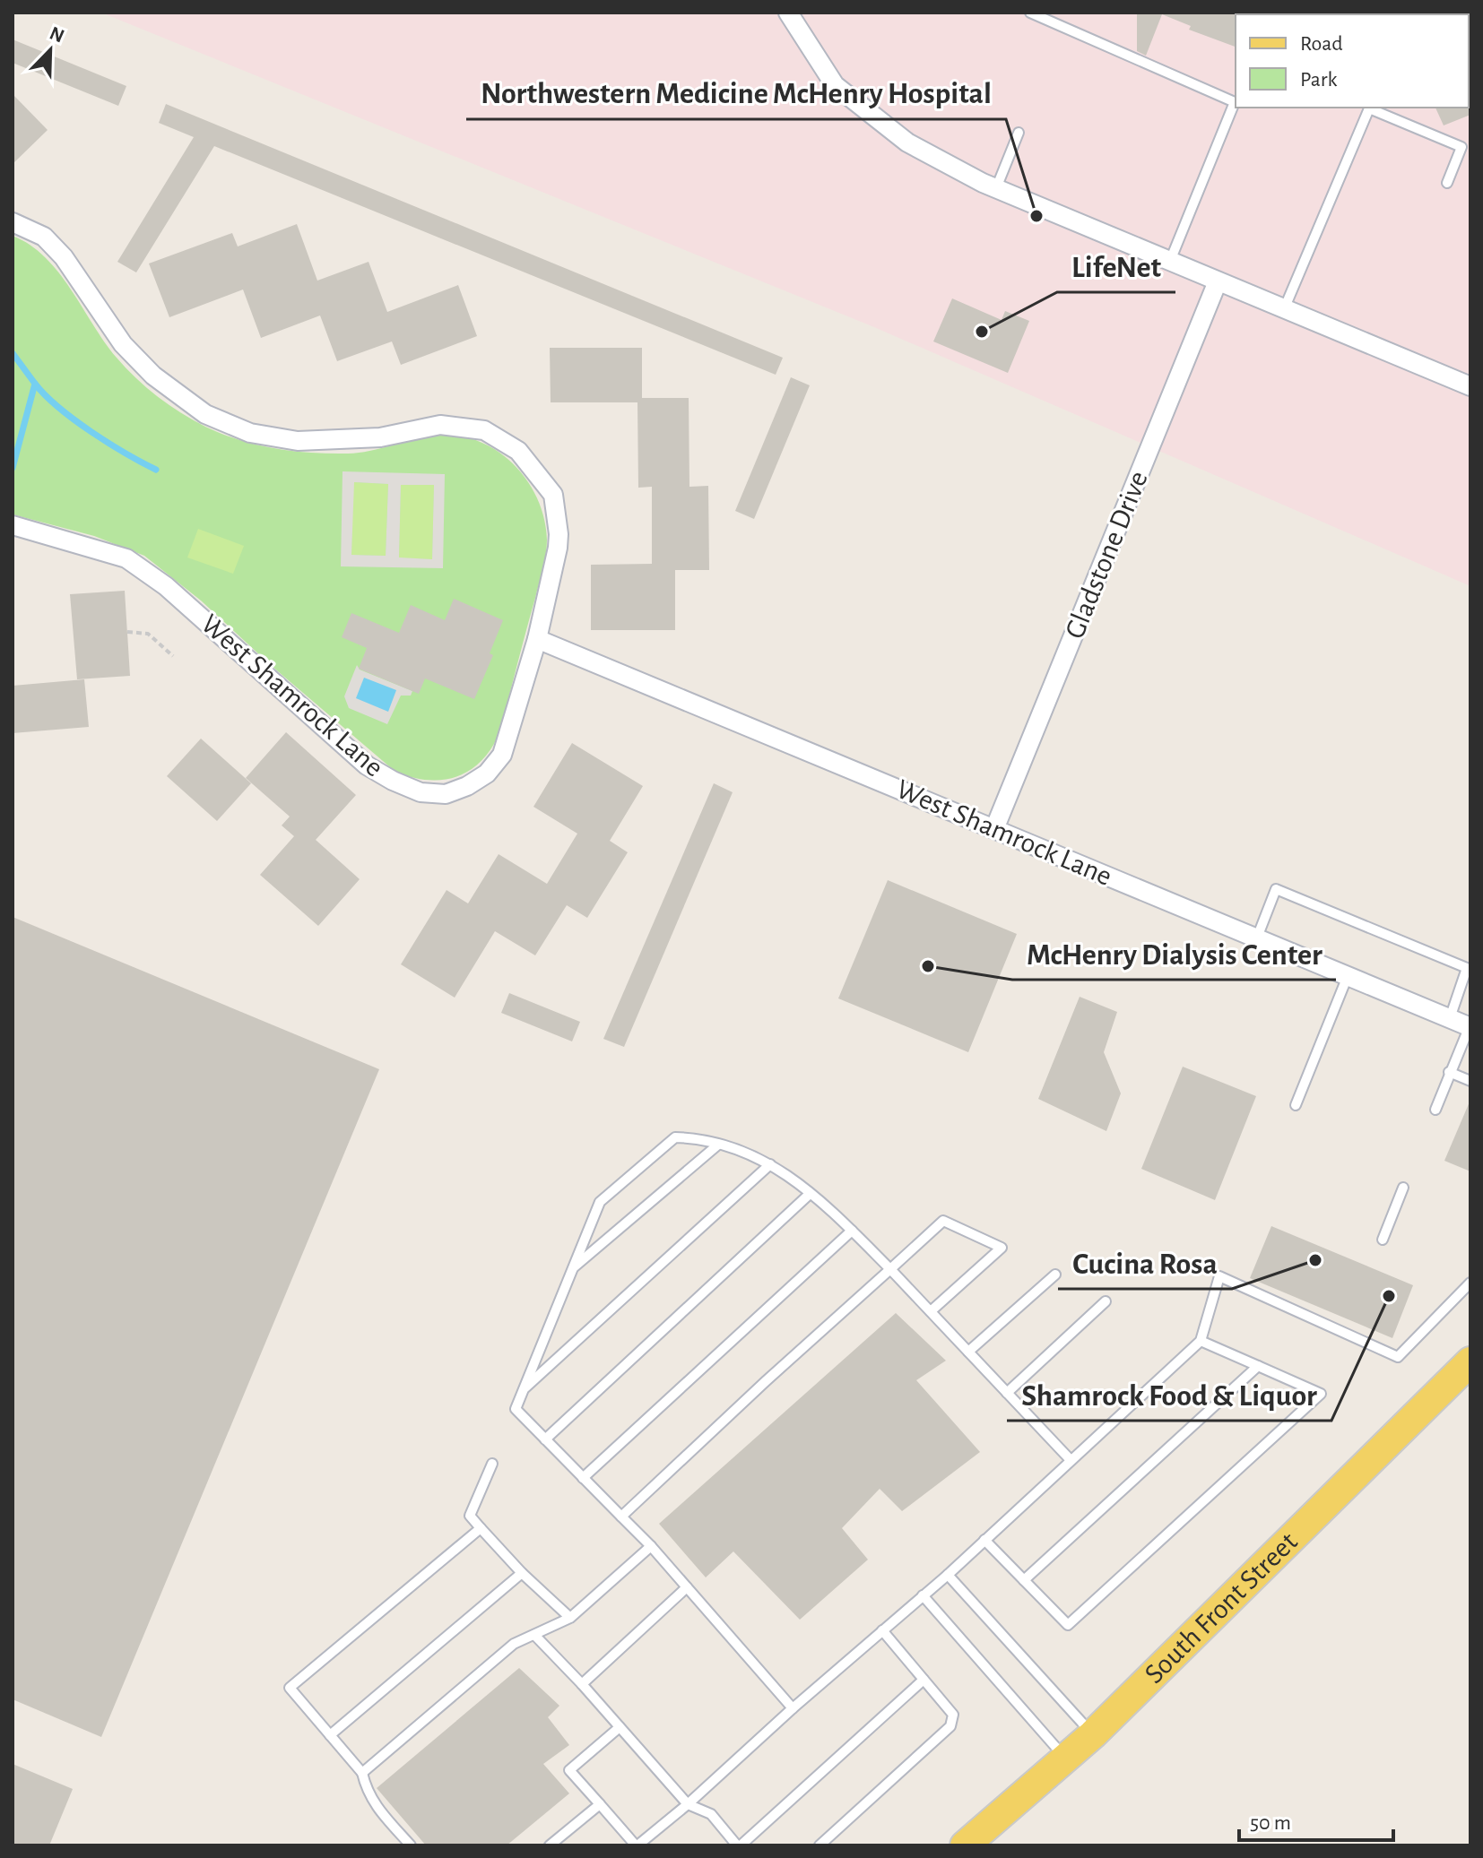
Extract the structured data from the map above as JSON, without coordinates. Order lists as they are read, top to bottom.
{
  "streets": {
    "main road": ["South Front Street"],
    "street": ["Gladstone Drive", "West Shamrock Lane"]
  },
  "crossings": [
    ["Gladstone Drive", "West Shamrock Lane"]
  ],
  "places": [
    "Northwestern Medicine McHenry Hospital",
    "LifeNet",
    "McHenry Dialysis Center",
    "Cucina Rosa",
    "Shamrock Food & Liquor"
  ],
  "legend": ["Road", "Park"],
  "scale_bar": "50 m",
  "north": "top right"
}
